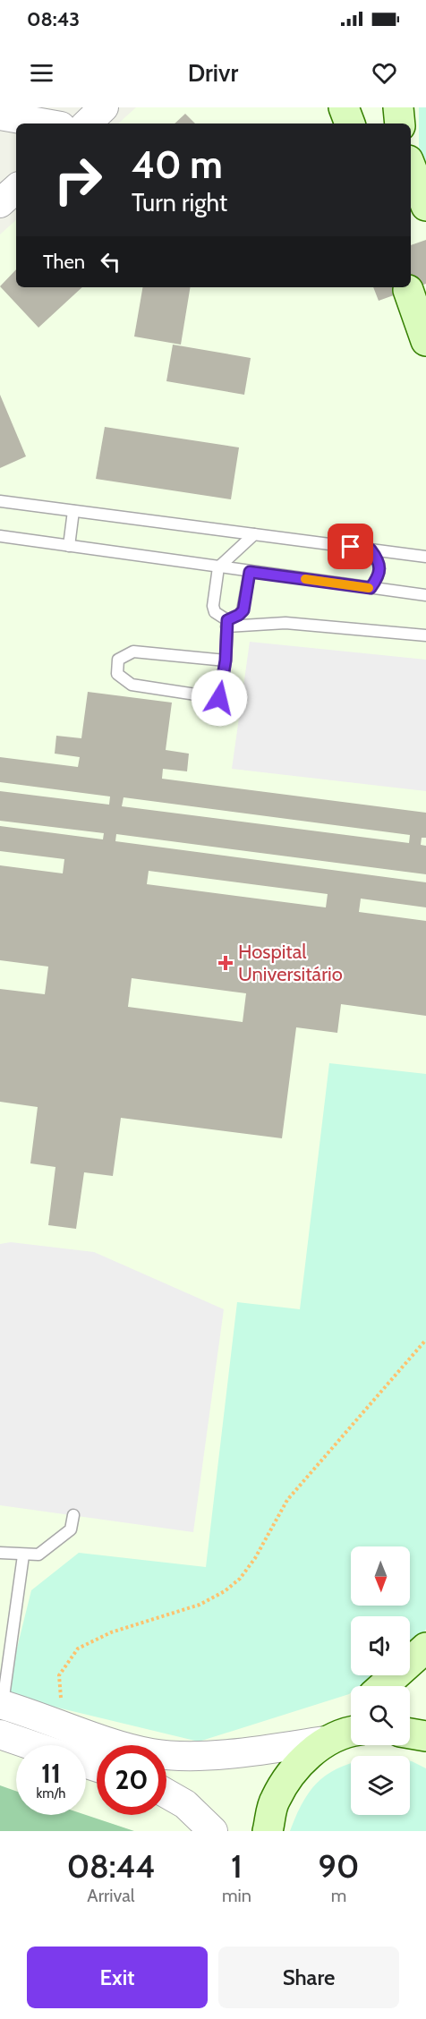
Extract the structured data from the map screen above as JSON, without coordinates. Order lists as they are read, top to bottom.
{
  "places": {
    "health": ["Hospital Universitário"]
  },
  "north": "bottom",
  "page": {
    "status": "08:43",
    "header": "Drivr",
    "turn": ["40 m", "Turn right"],
    "then": "Then",
    "speed": "11 km/h",
    "limit": "20",
    "eta": [
      "08:44",
      "Arrival",
      "1",
      "min",
      "90",
      "m"
    ],
    "buttons": ["Exit", "Share"]
  }
}
